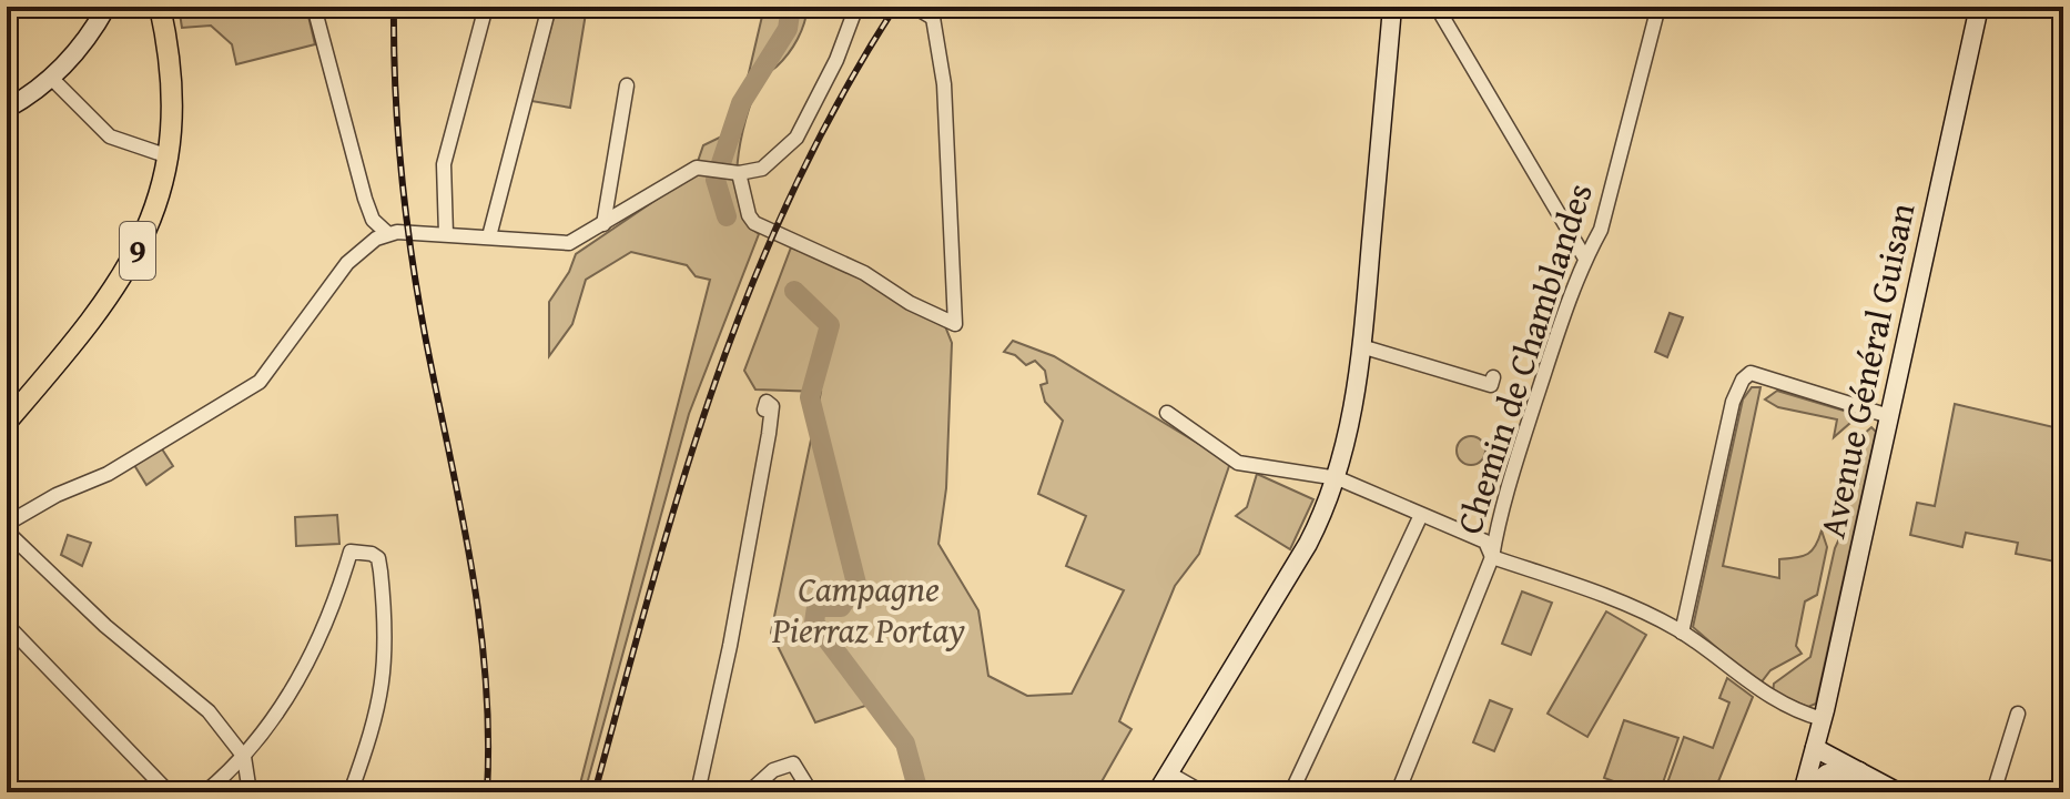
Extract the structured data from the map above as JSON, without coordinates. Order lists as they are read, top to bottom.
{
  "streets": {
    "main road": ["9"],
    "street": ["Chemin de Chamblandes", "Avenue Général Guisan"]
  },
  "parks": ["Campagne Pierraz Portay"]
}
